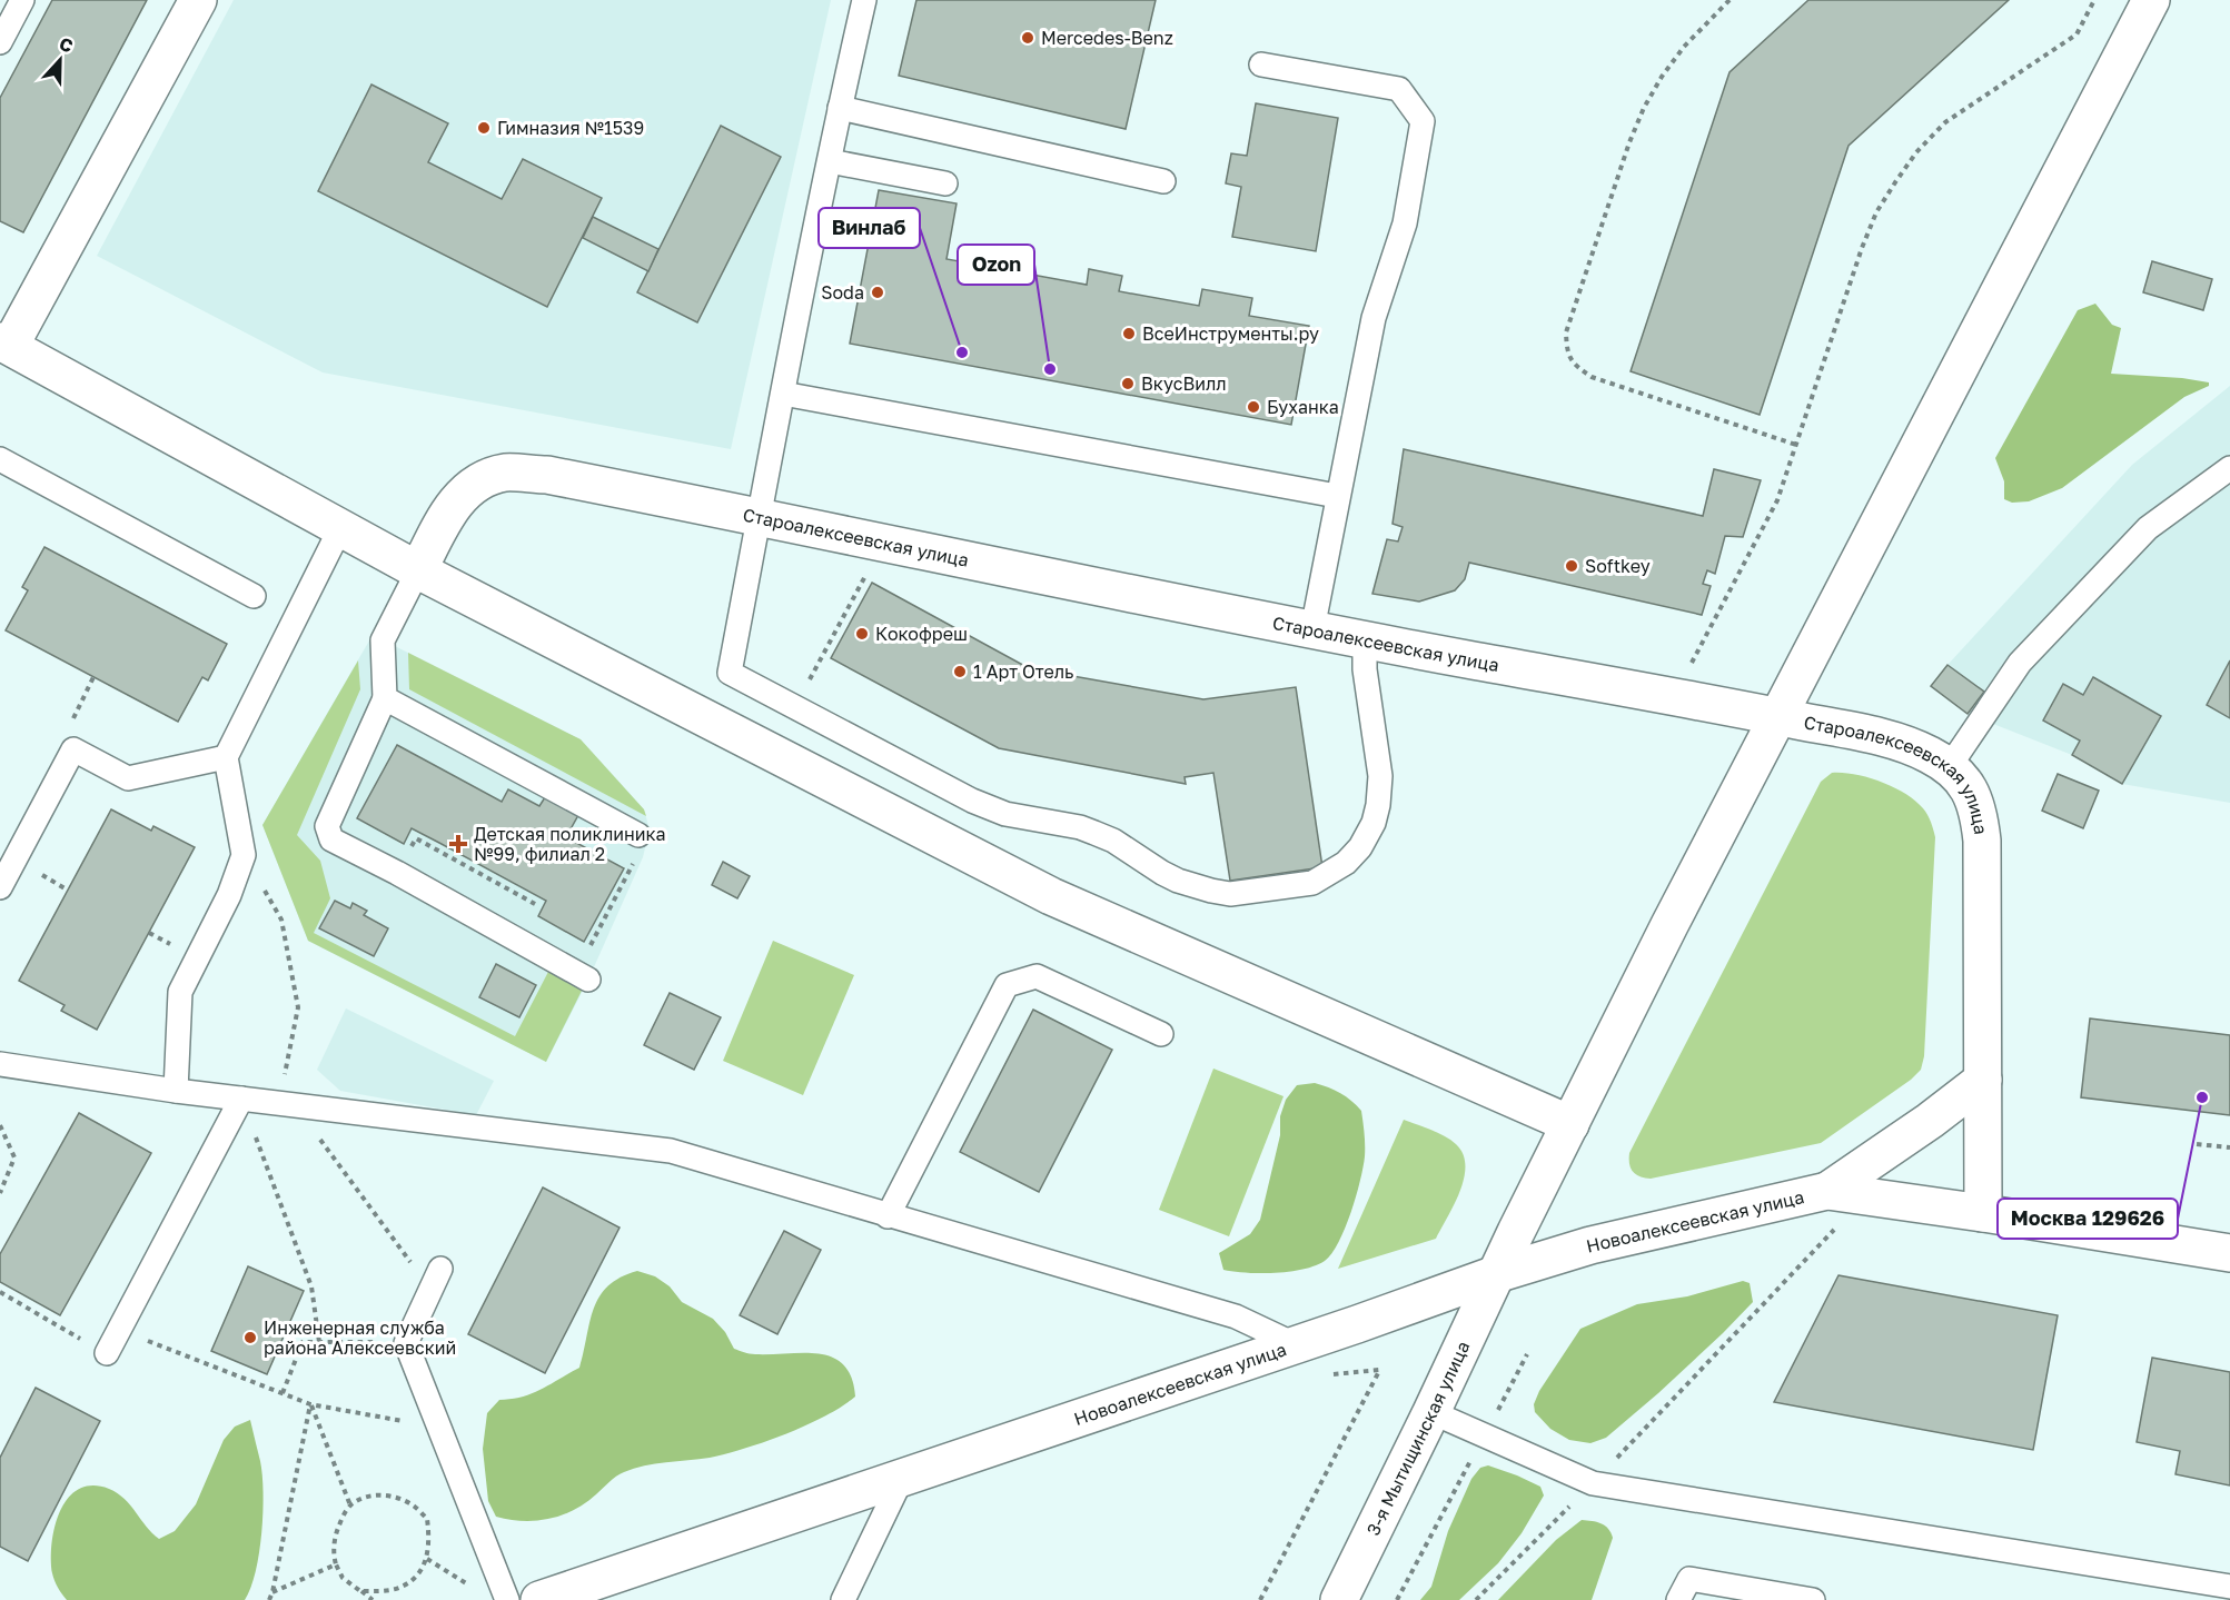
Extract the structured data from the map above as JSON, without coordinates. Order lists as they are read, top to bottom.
{
  "streets": {
    "street": ["Староалексеевская улица", "Новоалексеевская улица", "3-я Мытищинская улица"]
  },
  "crossings": [
    ["Староалексеевская улица", "Новоалексеевская улица"],
    ["Староалексеевская улица", "3-я Мытищинская улица"],
    ["Новоалексеевская улица", "3-я Мытищинская улица"]
  ],
  "places": {
    "other": [
      "Mercedes-Benz",
      "Гимназия №1539",
      "Soda",
      "ВсеИнструменты.ру",
      "Винлаб",
      "Ozon",
      "ВкусВилл",
      "Буханка",
      "Softkey",
      "Кокофреш",
      "1 Арт Отель",
      "Москва 129626",
      "Инженерная служба района Алексеевский"
    ],
    "health": ["Детская поликлиника №99, филиал 2"]
  },
  "north": "top"
}
